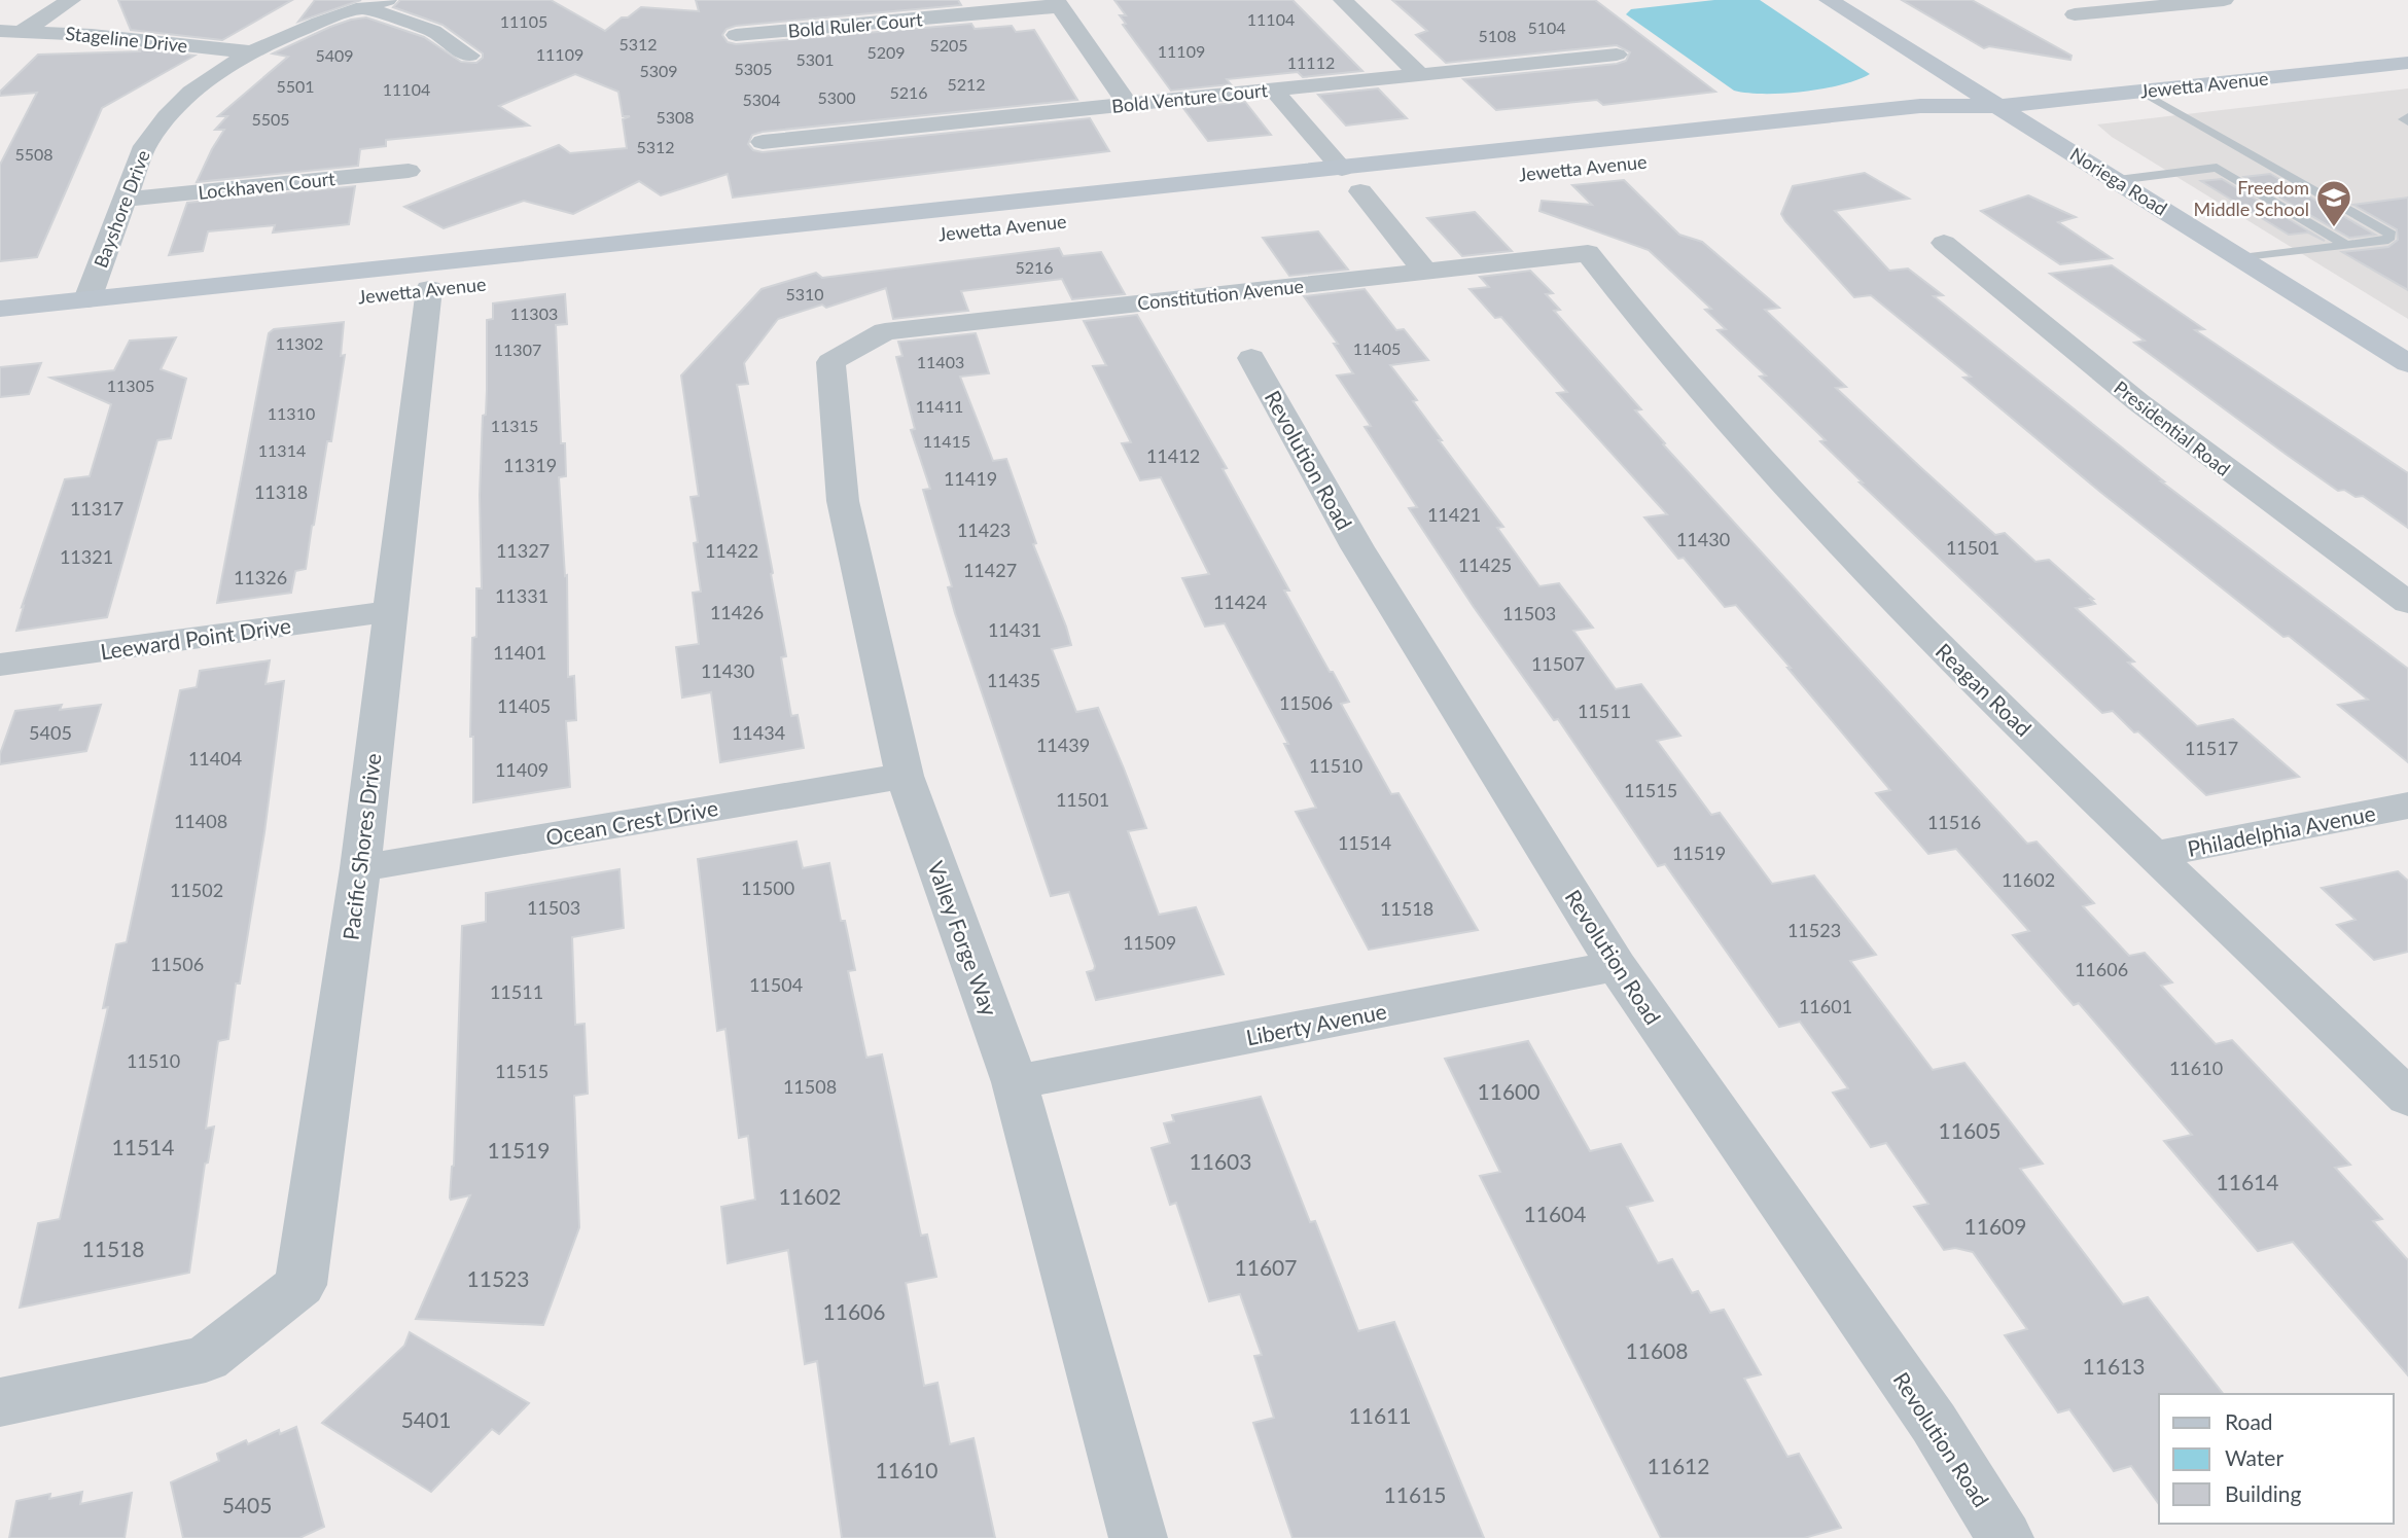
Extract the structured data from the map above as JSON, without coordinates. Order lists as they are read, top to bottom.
{
  "streets": {
    "street": [
      "Bold Ruler Court",
      "Stageline Drive",
      "Jewetta Avenue",
      "Bold Venture Court",
      "Noriega Road",
      "Lockhaven Court",
      "Bayshore Drive",
      "Constitution Avenue",
      "Presidential Road",
      "Revolution Road",
      "Leeward Point Drive",
      "Reagan Road",
      "Ocean Crest Drive",
      "Philadelphia Avenue",
      "Pacific Shores Drive",
      "Valley Forge Way",
      "Liberty Avenue"
    ]
  },
  "crossings": [
    ["Stageline Drive", "Bayshore Drive"],
    ["Jewetta Avenue", "Noriega Road"],
    ["Jewetta Avenue", "Bayshore Drive"],
    ["Jewetta Avenue", "Pacific Shores Drive"],
    ["Lockhaven Court", "Bayshore Drive"],
    ["Constitution Avenue", "Reagan Road"],
    ["Constitution Avenue", "Valley Forge Way"],
    ["Revolution Road", "Liberty Avenue"],
    ["Leeward Point Drive", "Pacific Shores Drive"],
    ["Reagan Road", "Philadelphia Avenue"],
    ["Ocean Crest Drive", "Pacific Shores Drive"],
    ["Ocean Crest Drive", "Valley Forge Way"],
    ["Valley Forge Way", "Liberty Avenue"]
  ],
  "places": {
    "school or university": ["Freedom Middle School"]
  },
  "house_numbers": [
    "11104",
    "11105",
    "5104",
    "5108",
    "5312",
    "5205",
    "11109",
    "5209",
    "11109",
    "5409",
    "5301",
    "11112",
    "5305",
    "5309",
    "5212",
    "5501",
    "11104",
    "5216",
    "5300",
    "5304",
    "5308",
    "5505",
    "5312",
    "5508",
    "5216",
    "5310",
    "11303",
    "11302",
    "11405",
    "11307",
    "11403",
    "11305",
    "11411",
    "11310",
    "11315",
    "11415",
    "11314",
    "11412",
    "11319",
    "11419",
    "11318",
    "11317",
    "11421",
    "11423",
    "11430",
    "11501",
    "11327",
    "11422",
    "11321",
    "11425",
    "11427",
    "11326",
    "11331",
    "11424",
    "11426",
    "11503",
    "11431",
    "11401",
    "11507",
    "11430",
    "11435",
    "11506",
    "11405",
    "11511",
    "5405",
    "11434",
    "11439",
    "11517",
    "11404",
    "11510",
    "11409",
    "11515",
    "11501",
    "11408",
    "11516",
    "11514",
    "11519",
    "11602",
    "11500",
    "11502",
    "11503",
    "11518",
    "11523",
    "11509",
    "11506",
    "11606",
    "11504",
    "11511",
    "11601",
    "11510",
    "11610",
    "11515",
    "11508",
    "11600",
    "11605",
    "11514",
    "11519",
    "11603",
    "11614",
    "11602",
    "11604",
    "11609",
    "11518",
    "11607",
    "11523",
    "11606",
    "11608",
    "11613",
    "11611",
    "5401",
    "11612",
    "11610",
    "11615",
    "5405"
  ],
  "legend": ["Road", "Water", "Building"]
}
